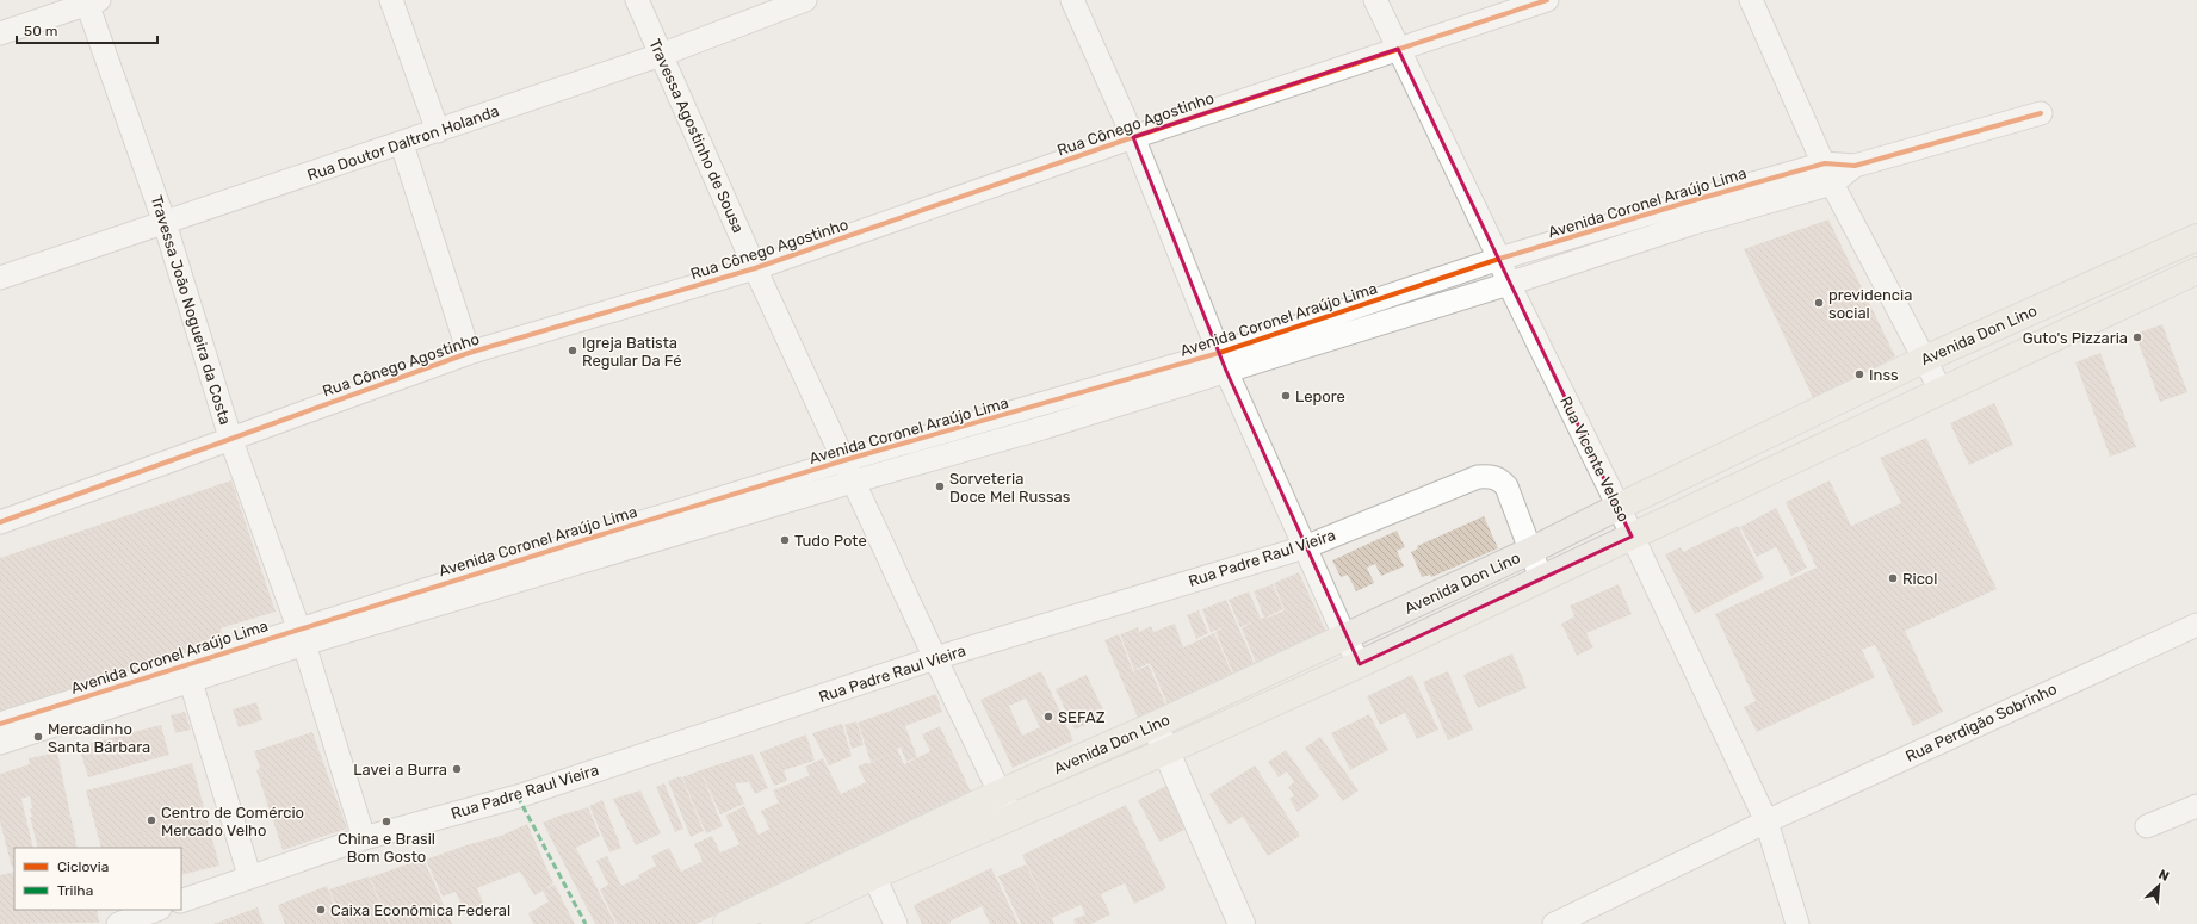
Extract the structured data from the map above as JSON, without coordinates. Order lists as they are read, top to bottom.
{
  "streets": {
    "main road": ["Avenida Don Lino"],
    "street": [
      "Rua Cônego Agostinho",
      "Travessa Agostinho de Sousa",
      "Rua Doutor Daltron Holanda",
      "Avenida Coronel Araújo Lima",
      "Travessa João Nogueira da Costa",
      "Rua Vicente Veloso",
      "Rua Padre Raul Vieira",
      "Rua Perdigão Sobrinho"
    ]
  },
  "crossings": [
    ["Rua Cônego Agostinho", "Travessa Agostinho de Sousa"],
    ["Rua Cônego Agostinho", "Travessa João Nogueira da Costa"],
    ["Rua Cônego Agostinho", "Rua Vicente Veloso"],
    ["Travessa Agostinho de Sousa", "Rua Doutor Daltron Holanda"],
    ["Travessa Agostinho de Sousa", "Avenida Coronel Araújo Lima"],
    ["Travessa Agostinho de Sousa", "Avenida Don Lino"],
    ["Travessa Agostinho de Sousa", "Rua Padre Raul Vieira"],
    ["Rua Doutor Daltron Holanda", "Travessa João Nogueira da Costa"],
    ["Avenida Coronel Araújo Lima", "Travessa João Nogueira da Costa"],
    ["Avenida Coronel Araújo Lima", "Rua Vicente Veloso"],
    ["Travessa João Nogueira da Costa", "Rua Padre Raul Vieira"],
    ["Avenida Don Lino", "Rua Vicente Veloso"],
    ["Avenida Don Lino", "Rua Padre Raul Vieira"],
    ["Rua Vicente Veloso", "Rua Perdigão Sobrinho"]
  ],
  "places": [
    "previdencia social",
    "Guto's Pizzaria",
    "Igreja Batista Regular Da Fé",
    "Inss",
    "Lepore",
    "Sorveteria Doce Mel Russas",
    "Tudo Pote",
    "Ricol",
    "SEFAZ",
    "Mercadinho Santa Bárbara",
    "Lavei a Burra",
    "Centro de Comércio Mercado Velho",
    "China e Brasil Bom Gosto",
    "Caixa Econômica Federal"
  ],
  "legend": ["Ciclovia", "Trilha"],
  "scale_bar": "50 m",
  "north": "top right"
}
